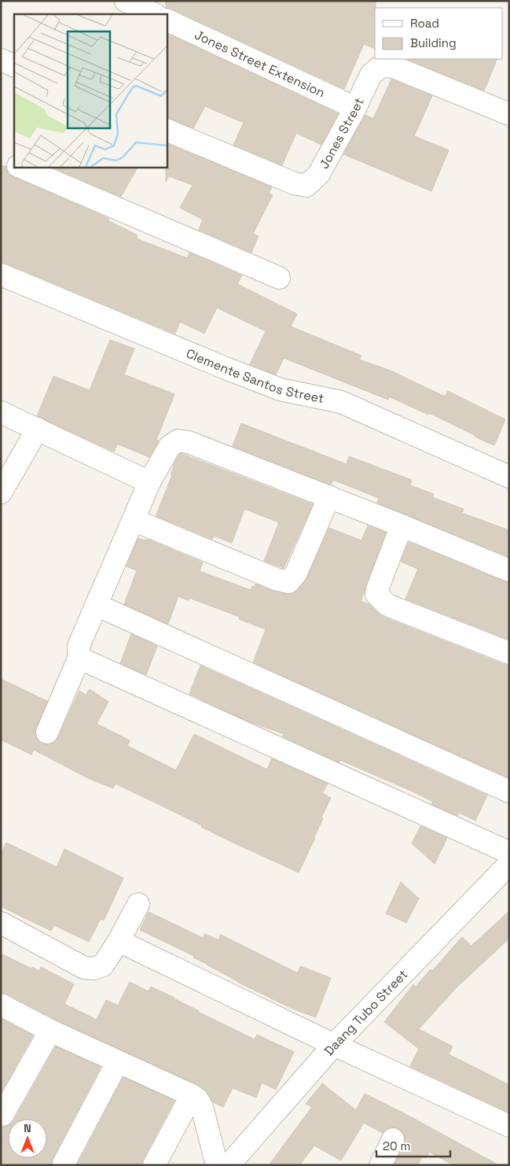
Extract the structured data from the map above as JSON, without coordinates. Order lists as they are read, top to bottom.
{
  "streets": {
    "street": [
      "Jones Street Extension",
      "Jones Street",
      "Clemente Santos Street",
      "Daang Tubo Street"
    ]
  },
  "crossings": [
    ["Jones Street Extension", "Jones Street"]
  ],
  "legend": ["Road", "Building"],
  "scale_bar": "20 m",
  "north": "top"
}
